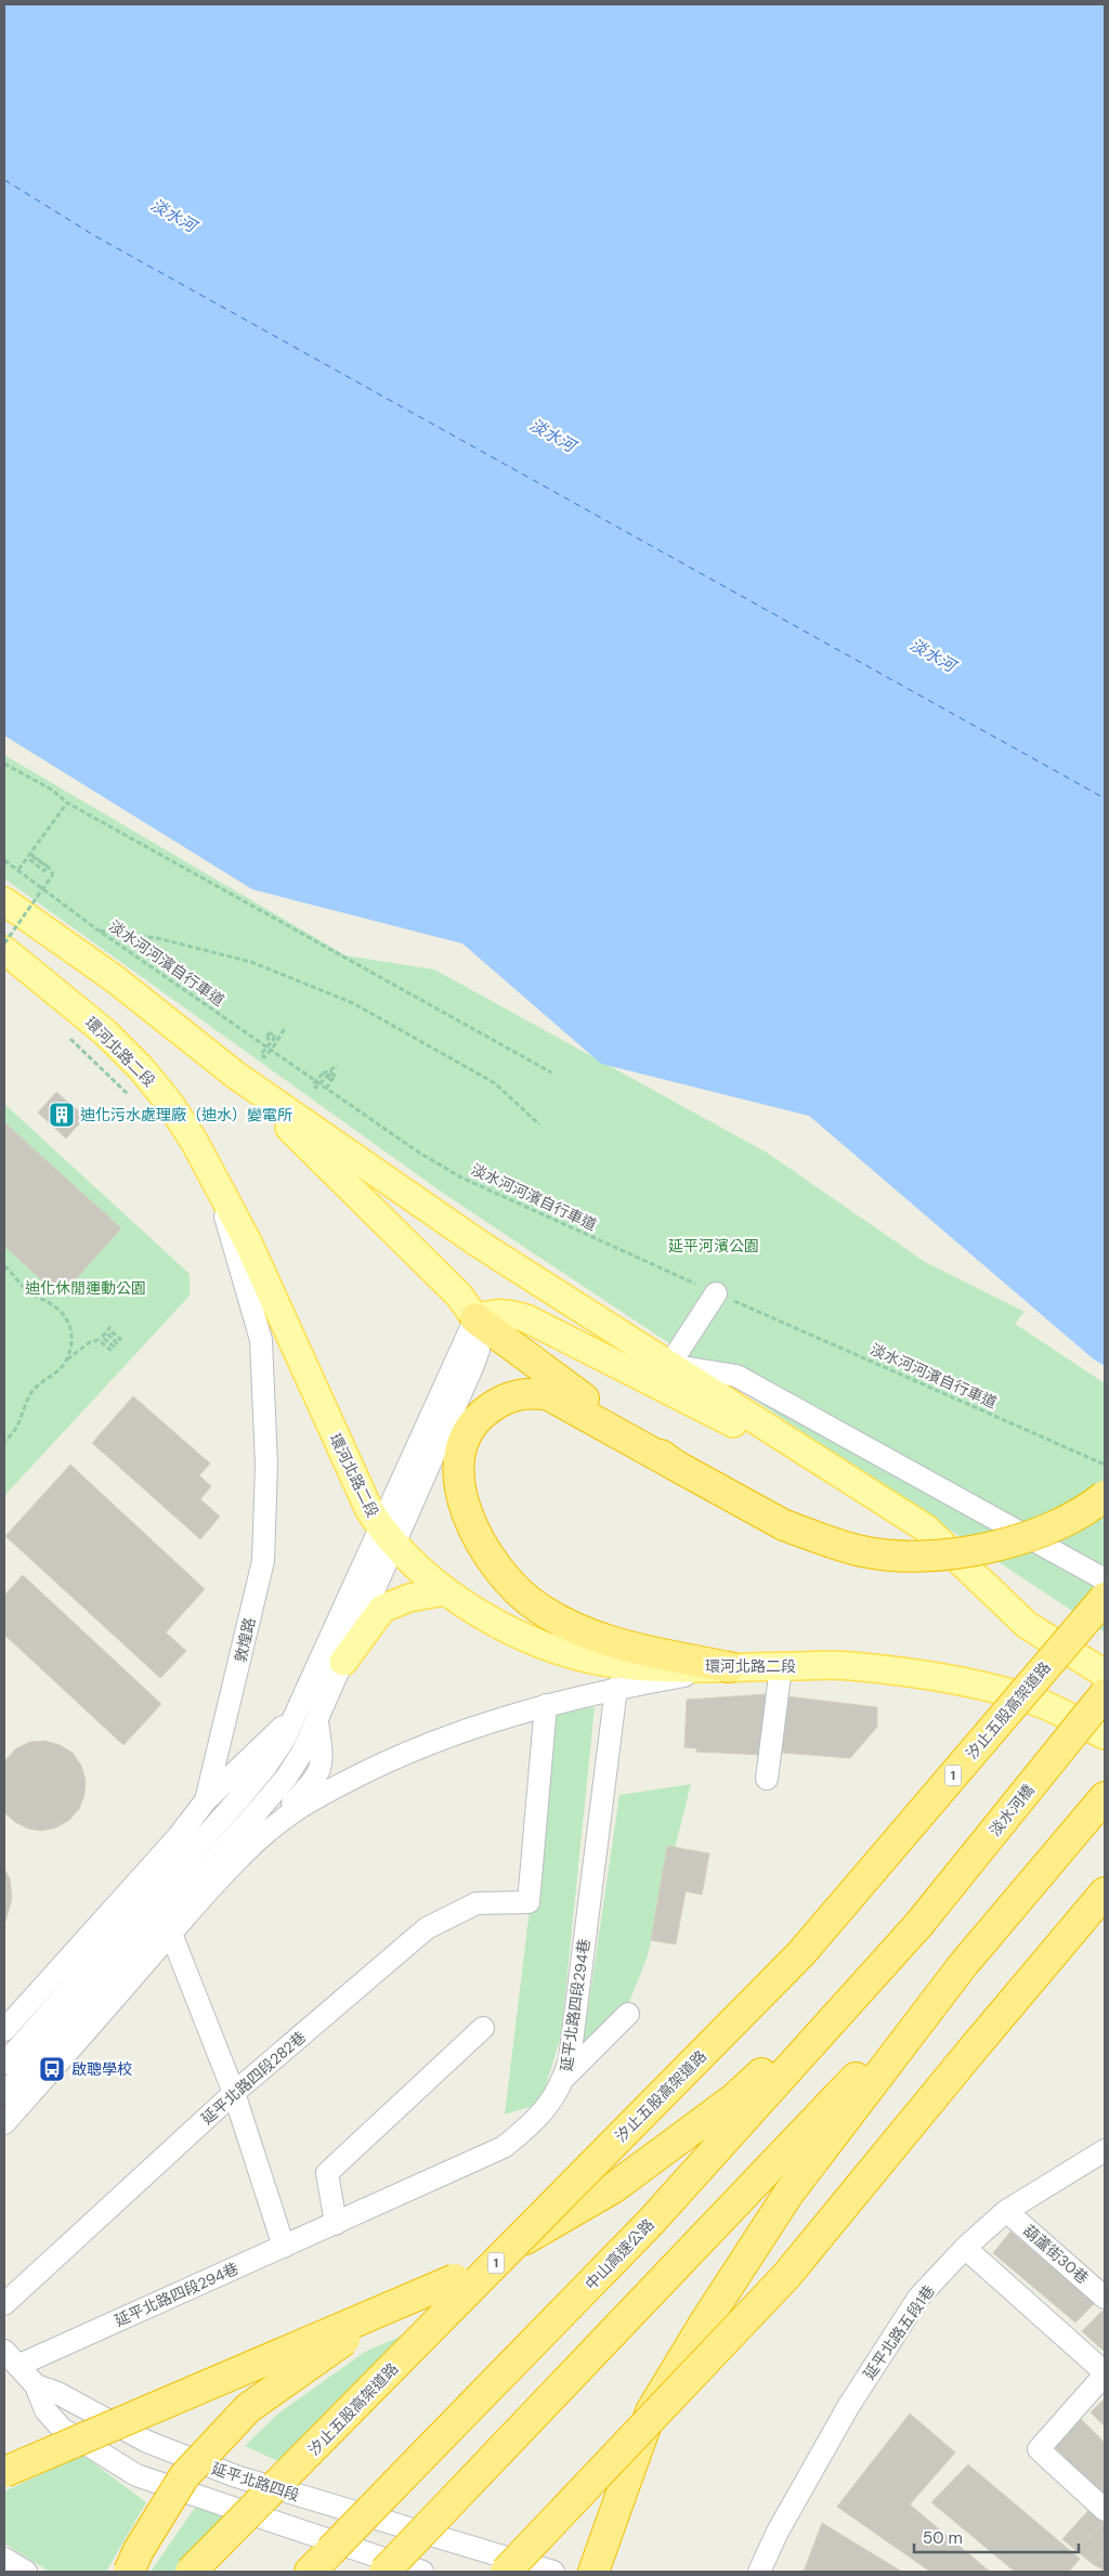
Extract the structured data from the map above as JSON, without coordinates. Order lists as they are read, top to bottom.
{
  "streets": {
    "highway": [
      "汐止五股高架道路",
      "1",
      "淡水河橋",
      "中山高速公路"
    ],
    "main road": ["環河北路二段"],
    "street": [
      "敦煌路",
      "延平北路四段294巷",
      "延平北路四段282巷",
      "葫蘆街30巷",
      "延平北路五段1巷",
      "延平北路四段"
    ],
    "path": ["淡水河河濱自行車道"]
  },
  "crossings": [
    ["環河北路二段", "敦煌路"],
    ["1", "淡水河橋"],
    ["1", "中山高速公路"],
    ["淡水河橋", "中山高速公路"],
    ["延平北路四段294巷", "延平北路四段"],
    ["葫蘆街30巷", "延平北路五段1巷"]
  ],
  "water": ["淡水河"],
  "parks": ["延平河濱公園", "迪化休閒運動公園"],
  "places": {
    "building": ["迪化污水處理廠（迪水）變電所"],
    "bus stop": ["啟聰學校"]
  },
  "scale_bar": "50 m"
}
